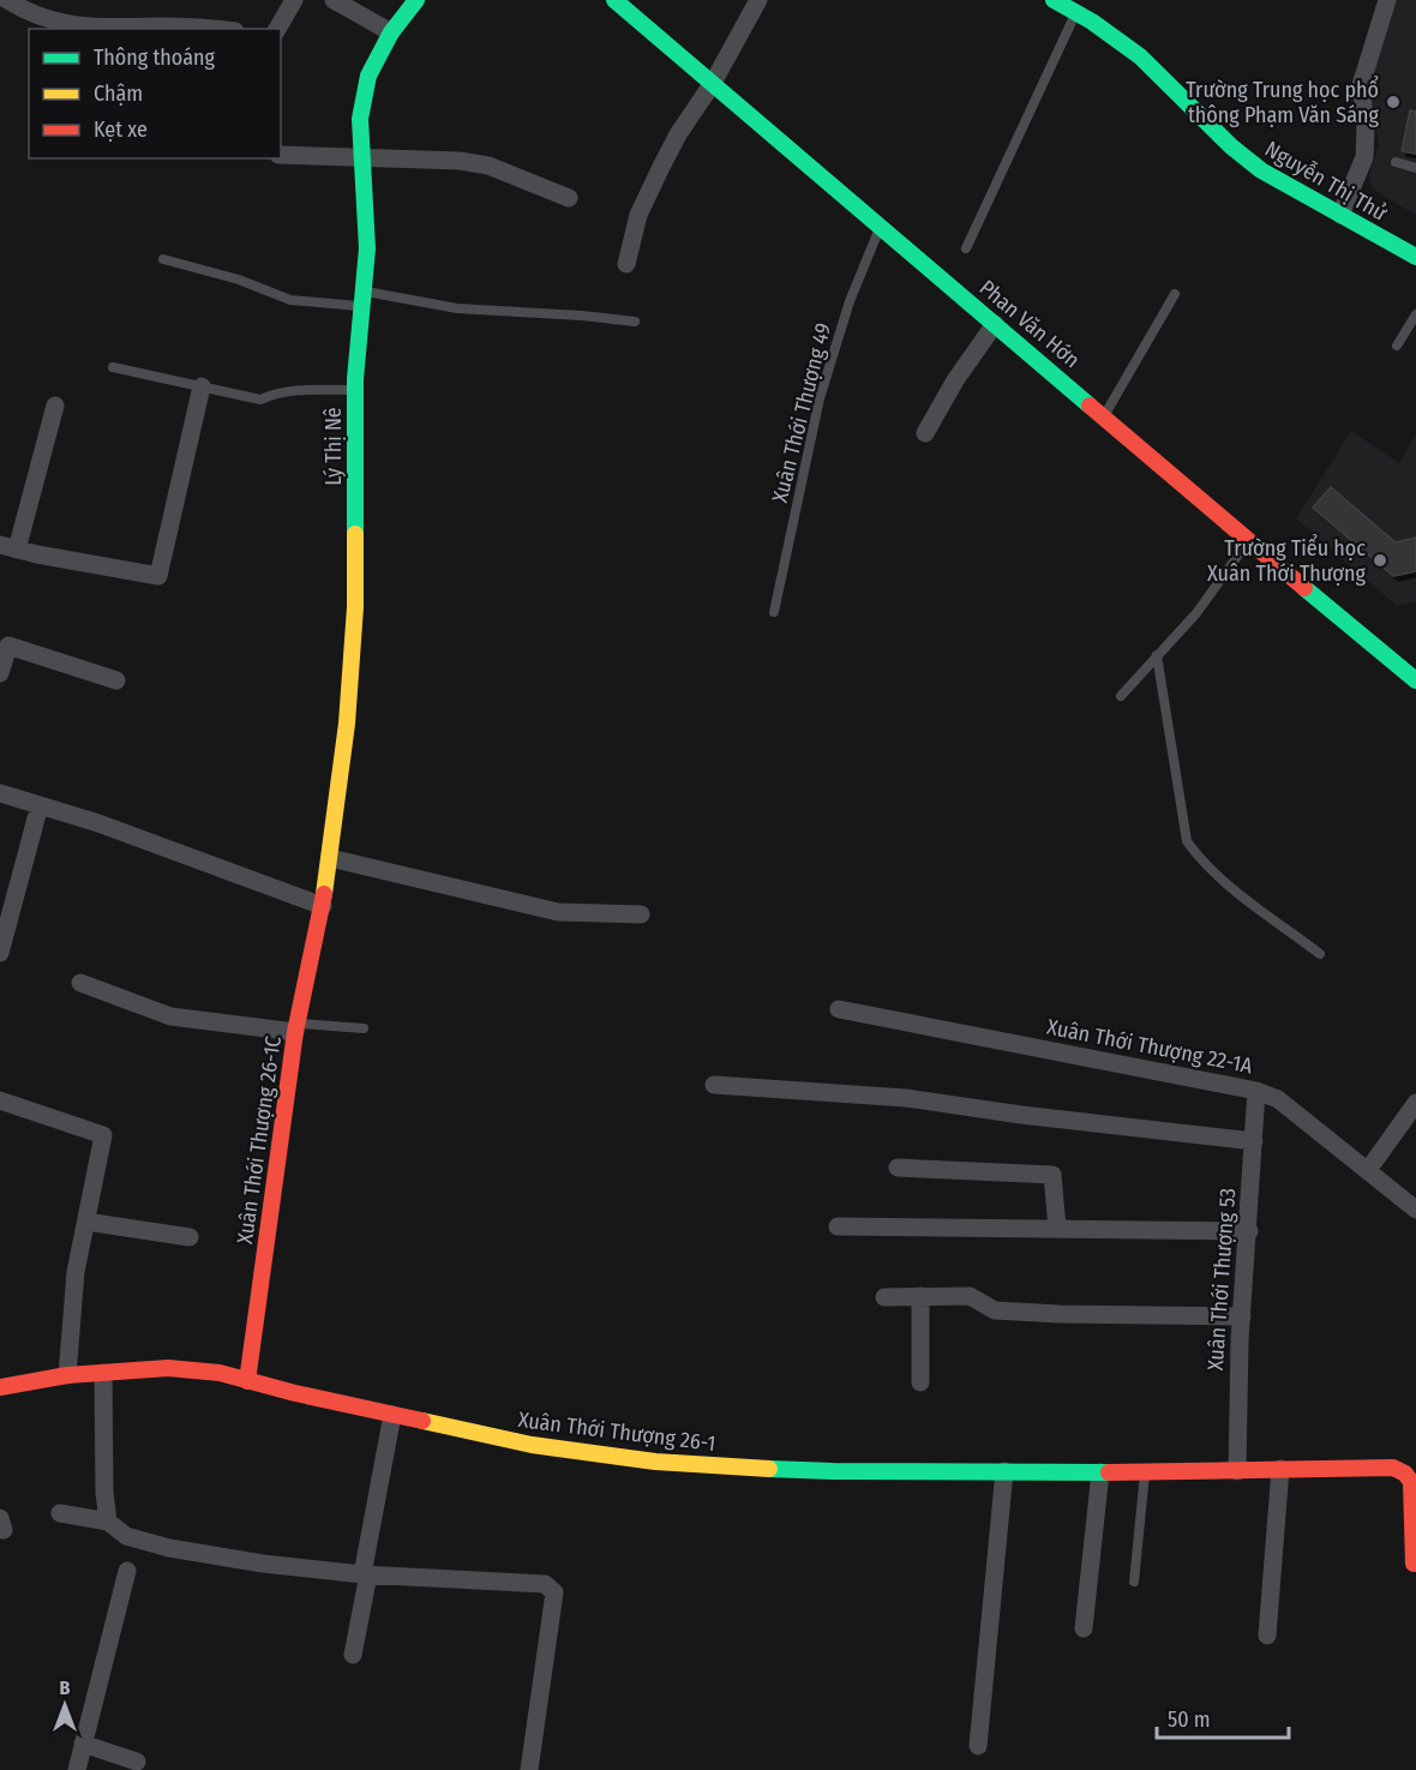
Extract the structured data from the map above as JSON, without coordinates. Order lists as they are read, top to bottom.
{
  "streets": {
    "street": [
      "Nguyễn Thị Thử",
      "Phan Văn Hớn",
      "Lý Thị Nê",
      "Xuân Thới Thượng 22-1A",
      "Xuân Thới Thượng 26-1C",
      "Xuân Thới Thượng 53",
      "Xuân Thới Thượng 26-1"
    ],
    "lane": ["Xuân Thới Thượng 49"]
  },
  "crossings": [
    ["Phan Văn Hớn", "Xuân Thới Thượng 49"],
    ["Lý Thị Nê", "Xuân Thới Thượng 26-1C"],
    ["Xuân Thới Thượng 22-1A", "Xuân Thới Thượng 53"],
    ["Xuân Thới Thượng 26-1C", "Xuân Thới Thượng 26-1"],
    ["Xuân Thới Thượng 53", "Xuân Thới Thượng 26-1"]
  ],
  "places": ["Trường Trung học phổ thông Phạm Văn Sáng", "Trường Tiểu học Xuân Thới Thượng"],
  "legend": ["Thông thoáng", "Chậm", "Kẹt xe"],
  "scale_bar": "50 m",
  "north": "top"
}
